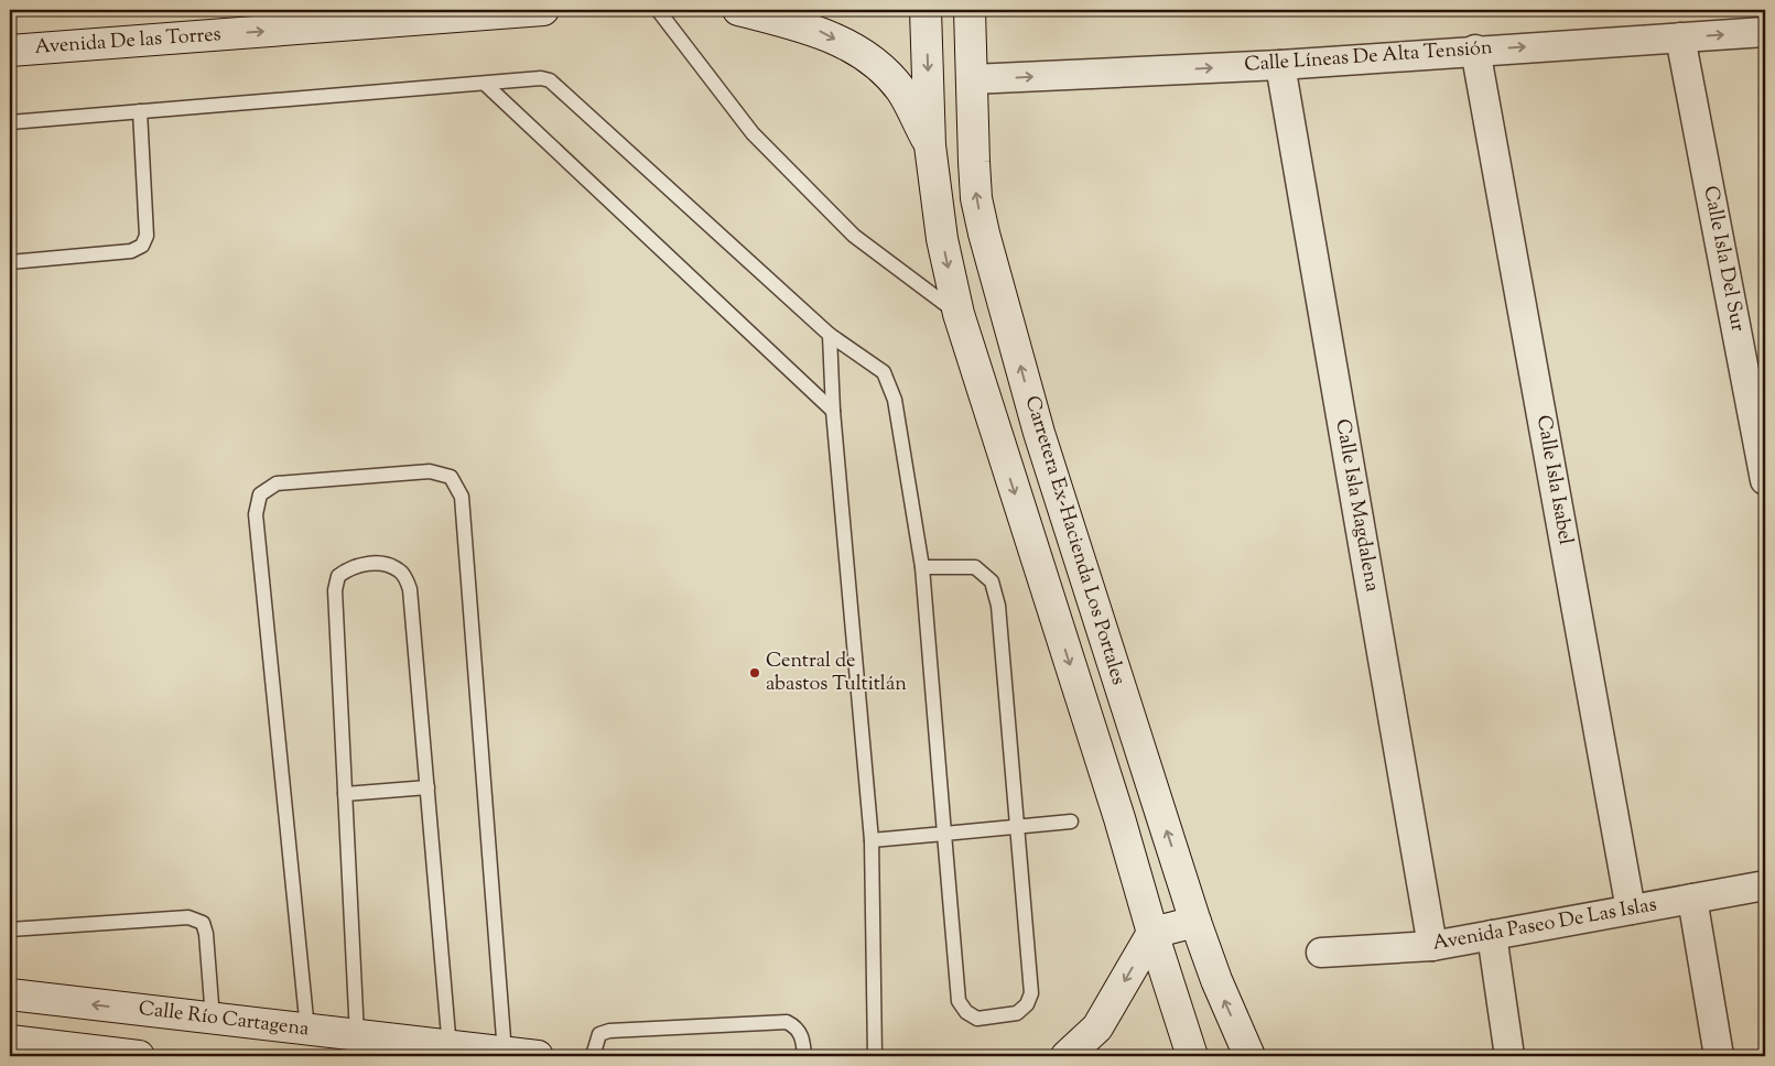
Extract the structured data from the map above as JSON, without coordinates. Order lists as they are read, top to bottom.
{
  "streets": {
    "main road": ["Avenida De las Torres", "Carretera Ex-Hacienda Los Portales", "Calle Río Cartagena"],
    "street": [
      "Calle Líneas De Alta Tensión",
      "Calle Isla Del Sur",
      "Calle Isla Isabel",
      "Calle Isla Magdalena",
      "Avenida Paseo De Las Islas"
    ]
  },
  "crossings": [
    ["Calle Líneas De Alta Tensión", "Calle Isla Del Sur"],
    ["Calle Líneas De Alta Tensión", "Calle Isla Isabel"],
    ["Calle Líneas De Alta Tensión", "Calle Isla Magdalena"],
    ["Calle Líneas De Alta Tensión", "Carretera Ex-Hacienda Los Portales"],
    ["Calle Isla Isabel", "Avenida Paseo De Las Islas"],
    ["Calle Isla Magdalena", "Avenida Paseo De Las Islas"]
  ],
  "one_way": ["Avenida De las Torres", "Calle Líneas De Alta Tensión"],
  "places": ["Central de abastos Tultitlán"]
}
